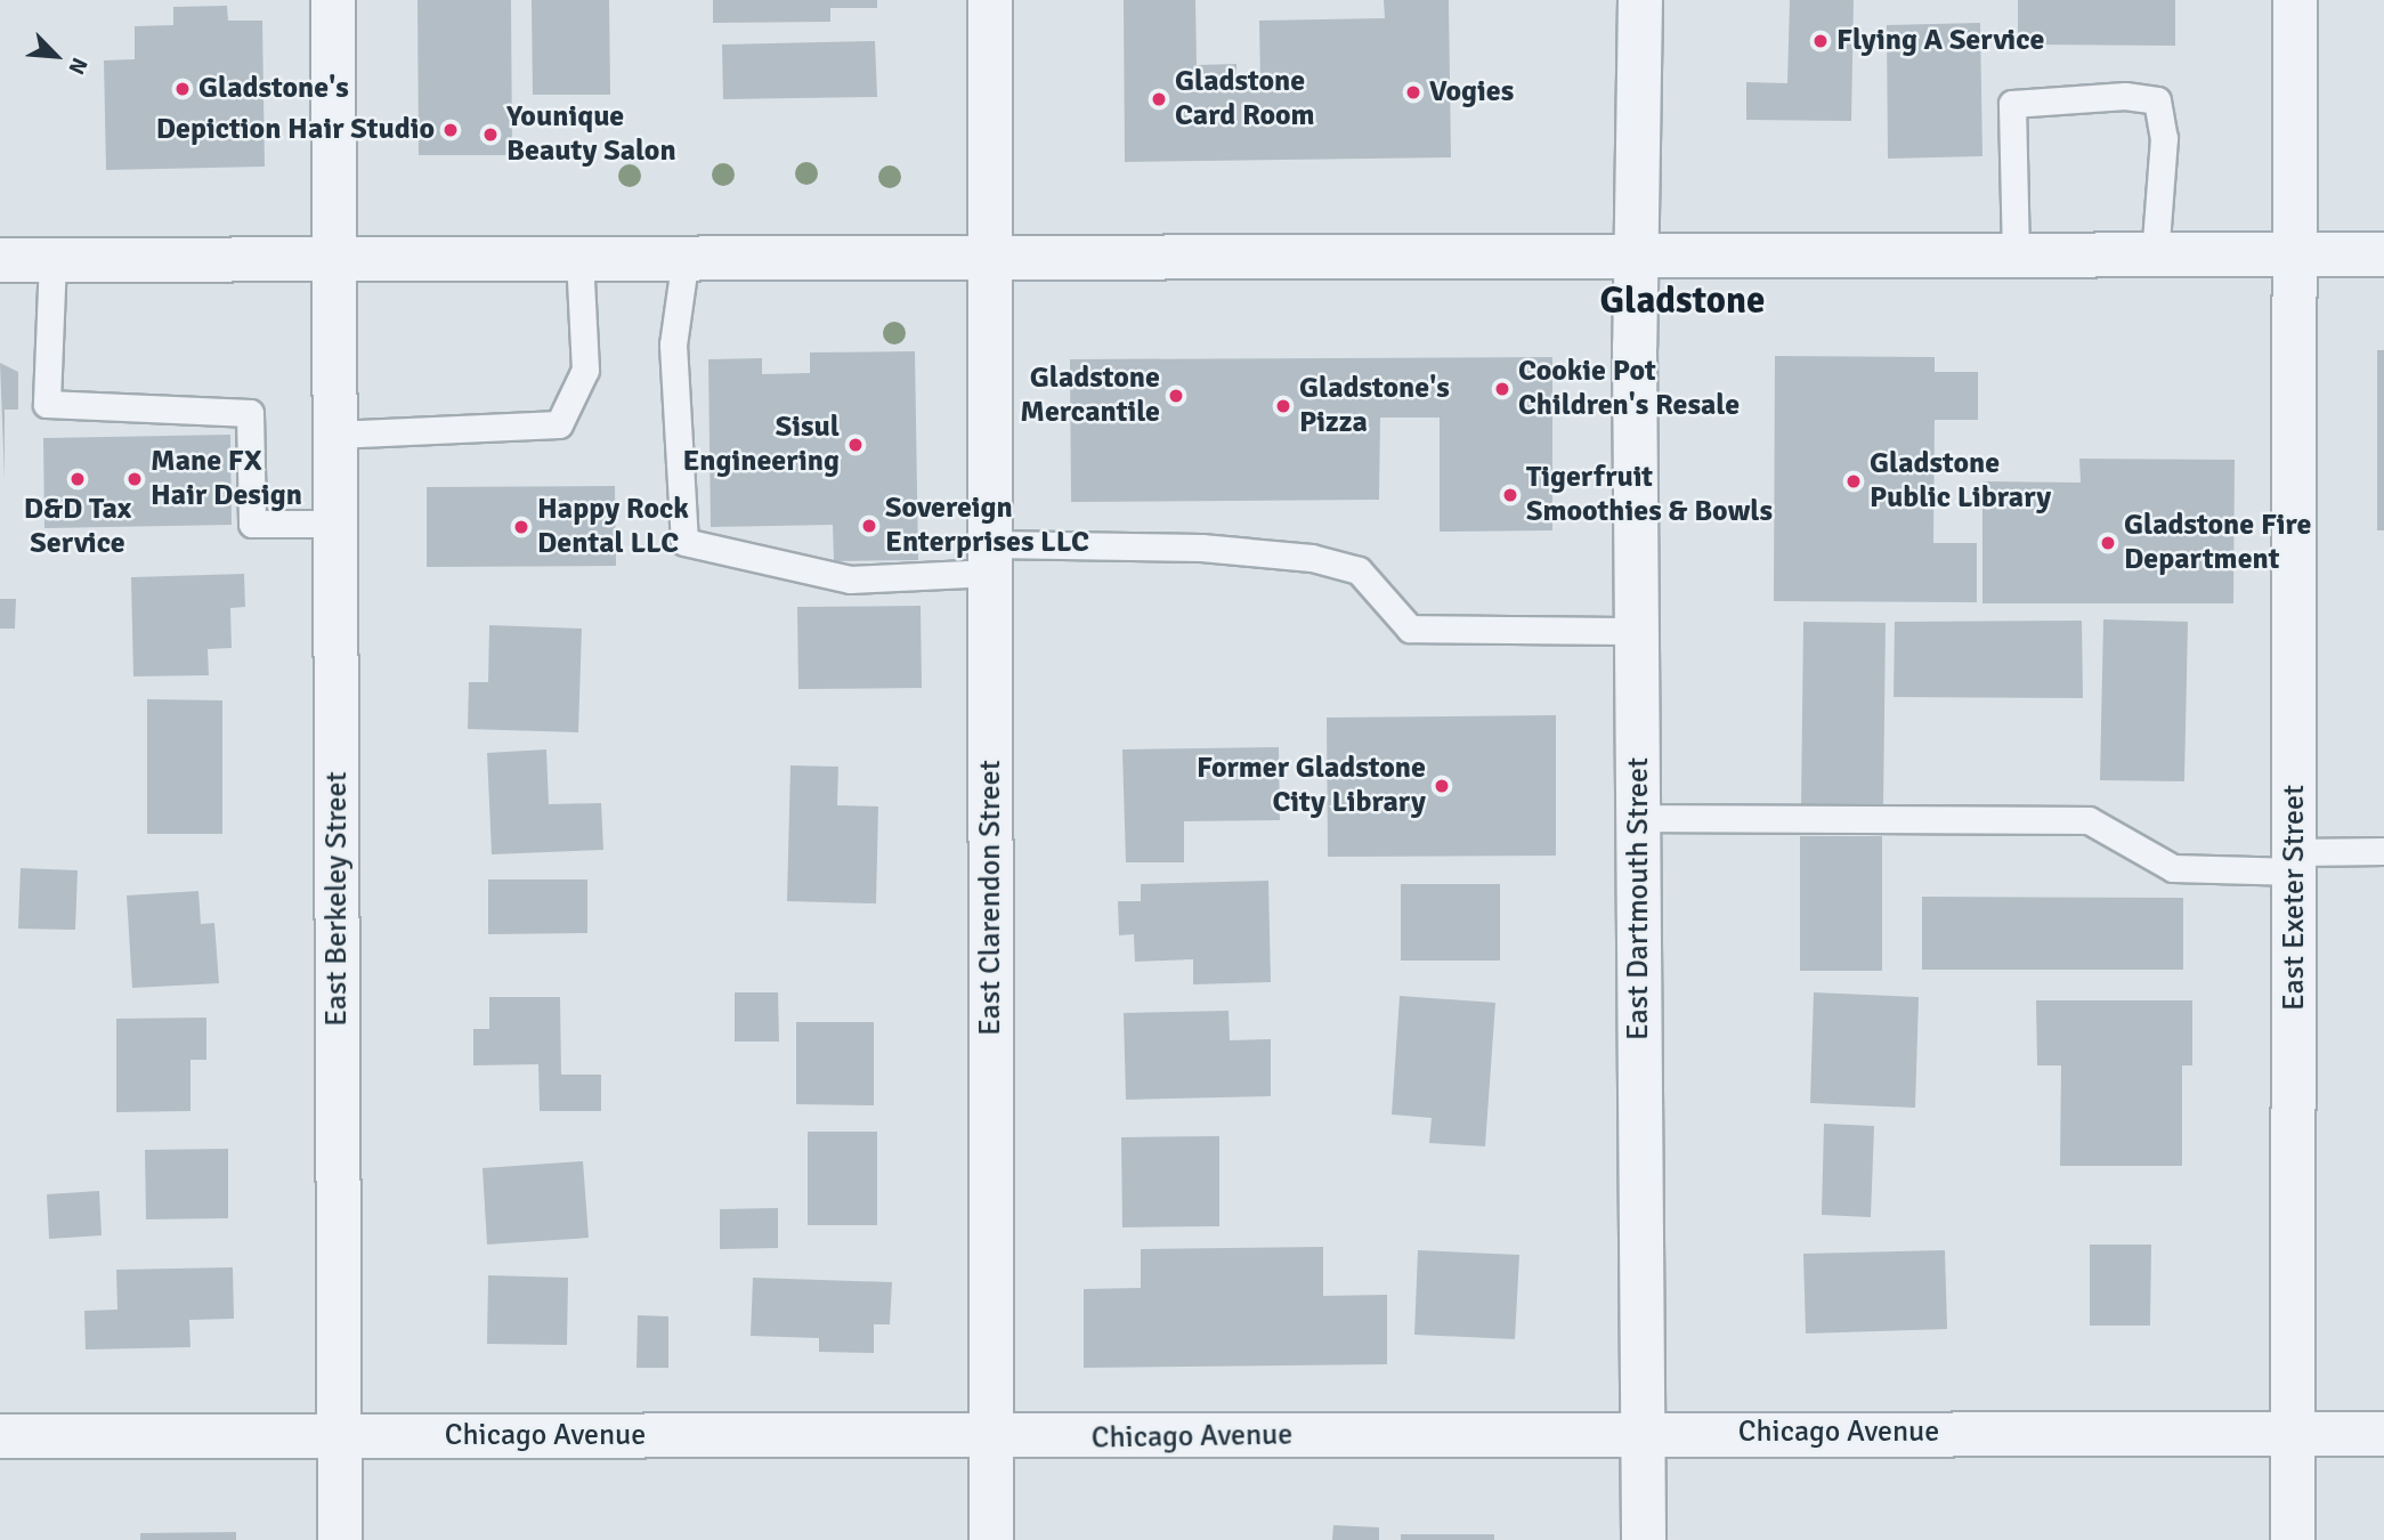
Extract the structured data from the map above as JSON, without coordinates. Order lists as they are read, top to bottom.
{
  "streets": {
    "street": [
      "East Clarendon Street",
      "East Exeter Street",
      "East Berkeley Street",
      "East Dartmouth Street",
      "Chicago Avenue"
    ]
  },
  "crossings": [
    ["East Clarendon Street", "Chicago Avenue"],
    ["East Exeter Street", "Chicago Avenue"],
    ["East Berkeley Street", "Chicago Avenue"],
    ["East Dartmouth Street", "Chicago Avenue"]
  ],
  "districts": ["Gladstone"],
  "places": [
    "Flying A Service",
    "Gladstone's",
    "Vogies",
    "Gladstone Card Room",
    "Depiction Hair Studio",
    "Younique Beauty Salon",
    "Cookie Pot Children's Resale",
    "Gladstone Mercantile",
    "Gladstone's Pizza",
    "Sisul Engineering",
    "D&D Tax Service",
    "Mane FX Hair Design",
    "Gladstone Public Library",
    "Tigerfruit Smoothies & Bowls",
    "Sovereign Enterprises LLC",
    "Happy Rock Dental LLC",
    "Gladstone Fire Department",
    "Former Gladstone City Library"
  ],
  "north": "bottom right"
}
